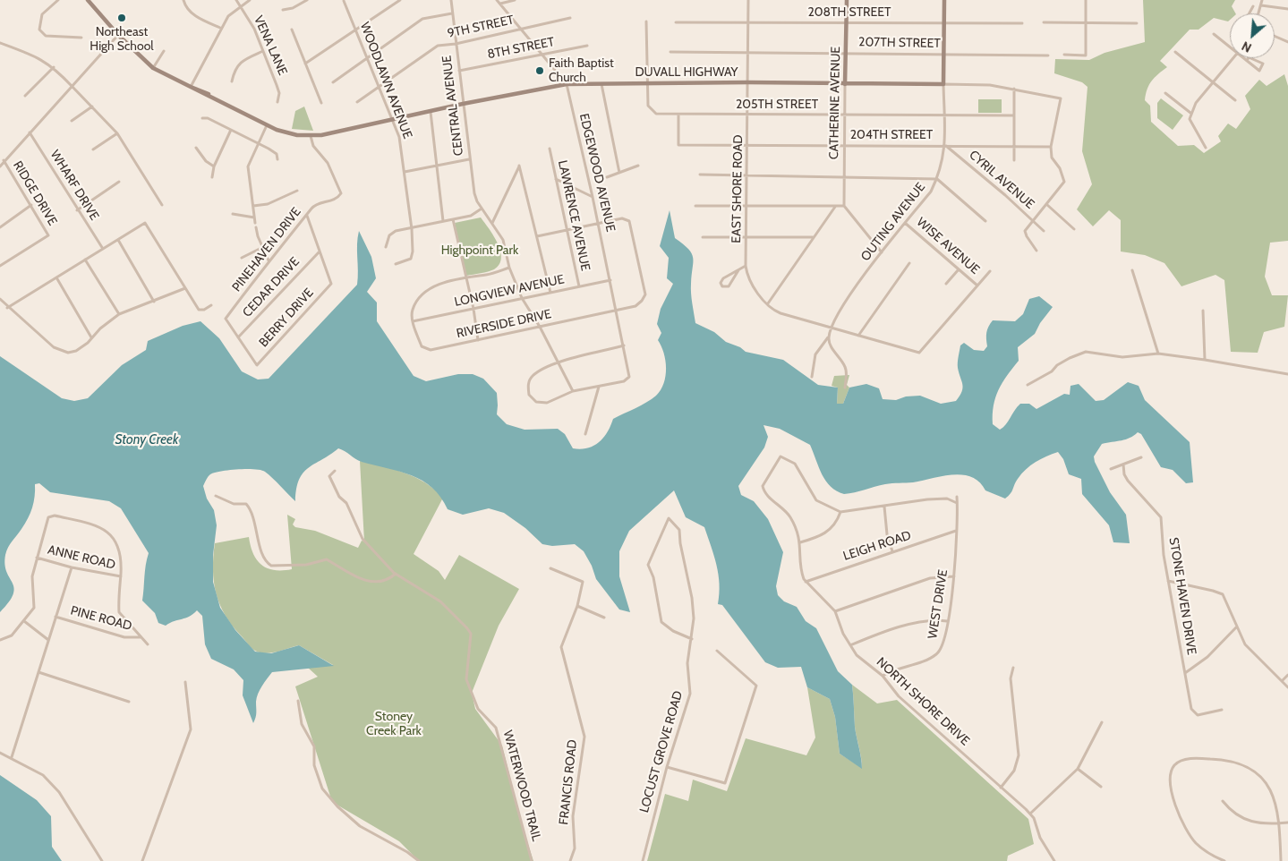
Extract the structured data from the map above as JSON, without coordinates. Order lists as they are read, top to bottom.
{
  "streets": {
    "street": [
      "208TH STREET",
      "9TH STREET",
      "207TH STREET",
      "VENA LANE",
      "8TH STREET",
      "DUVALL HIGHWAY",
      "WOODLAWN AVENUE",
      "CATHERINE AVENUE",
      "205TH STREET",
      "CENTRAL AVENUE",
      "204TH STREET",
      "EDGEWOOD AVENUE",
      "CYRIL AVENUE",
      "WHARF DRIVE",
      "EAST SHORE ROAD",
      "RIDGE DRIVE",
      "LAWRENCE AVENUE",
      "OUTING AVENUE",
      "WISE AVENUE",
      "PINEHAVEN DRIVE",
      "CEDAR DRIVE",
      "LONGVIEW AVENUE",
      "BERRY DRIVE",
      "RIVERSIDE DRIVE",
      "LEIGH ROAD",
      "ANNE ROAD",
      "STONE HAVEN DRIVE",
      "WEST DRIVE",
      "PINE ROAD",
      "NORTH SHORE DRIVE",
      "LOCUST GROVE ROAD",
      "FRANCIS ROAD",
      "WATERWOOD TRAIL"
    ]
  },
  "crossings": [
    ["208TH STREET", "CATHERINE AVENUE"],
    ["208TH STREET", "EAST SHORE ROAD"],
    ["208TH STREET", "OUTING AVENUE"],
    ["9TH STREET", "WOODLAWN AVENUE"],
    ["9TH STREET", "CENTRAL AVENUE"],
    ["9TH STREET", "EDGEWOOD AVENUE"],
    ["207TH STREET", "CATHERINE AVENUE"],
    ["207TH STREET", "EAST SHORE ROAD"],
    ["207TH STREET", "OUTING AVENUE"],
    ["8TH STREET", "CENTRAL AVENUE"],
    ["8TH STREET", "EDGEWOOD AVENUE"],
    ["DUVALL HIGHWAY", "WOODLAWN AVENUE"],
    ["DUVALL HIGHWAY", "CATHERINE AVENUE"],
    ["DUVALL HIGHWAY", "205TH STREET"],
    ["DUVALL HIGHWAY", "CENTRAL AVENUE"],
    ["DUVALL HIGHWAY", "204TH STREET"],
    ["DUVALL HIGHWAY", "EDGEWOOD AVENUE"],
    ["DUVALL HIGHWAY", "EAST SHORE ROAD"],
    ["DUVALL HIGHWAY", "OUTING AVENUE"],
    ["DUVALL HIGHWAY", "PINEHAVEN DRIVE"],
    ["CATHERINE AVENUE", "205TH STREET"],
    ["CATHERINE AVENUE", "204TH STREET"],
    ["205TH STREET", "204TH STREET"],
    ["205TH STREET", "EAST SHORE ROAD"],
    ["205TH STREET", "OUTING AVENUE"],
    ["CENTRAL AVENUE", "LONGVIEW AVENUE"],
    ["CENTRAL AVENUE", "RIVERSIDE DRIVE"],
    ["204TH STREET", "CYRIL AVENUE"],
    ["204TH STREET", "EAST SHORE ROAD"],
    ["204TH STREET", "OUTING AVENUE"],
    ["EDGEWOOD AVENUE", "LONGVIEW AVENUE"],
    ["EDGEWOOD AVENUE", "RIVERSIDE DRIVE"],
    ["CYRIL AVENUE", "OUTING AVENUE"],
    ["EAST SHORE ROAD", "OUTING AVENUE"],
    ["EAST SHORE ROAD", "WISE AVENUE"],
    ["LAWRENCE AVENUE", "LONGVIEW AVENUE"],
    ["OUTING AVENUE", "WISE AVENUE"],
    ["PINEHAVEN DRIVE", "CEDAR DRIVE"],
    ["PINEHAVEN DRIVE", "BERRY DRIVE"],
    ["CEDAR DRIVE", "BERRY DRIVE"],
    ["LONGVIEW AVENUE", "RIVERSIDE DRIVE"],
    ["LEIGH ROAD", "WEST DRIVE"],
    ["LEIGH ROAD", "NORTH SHORE DRIVE"],
    ["WEST DRIVE", "NORTH SHORE DRIVE"]
  ],
  "water": ["Stony Creek"],
  "parks": ["Highpoint Park", "Stoney Creek Park"],
  "places": ["Northeast High School", "Faith Baptist Church"],
  "north": "bottom left"
}
